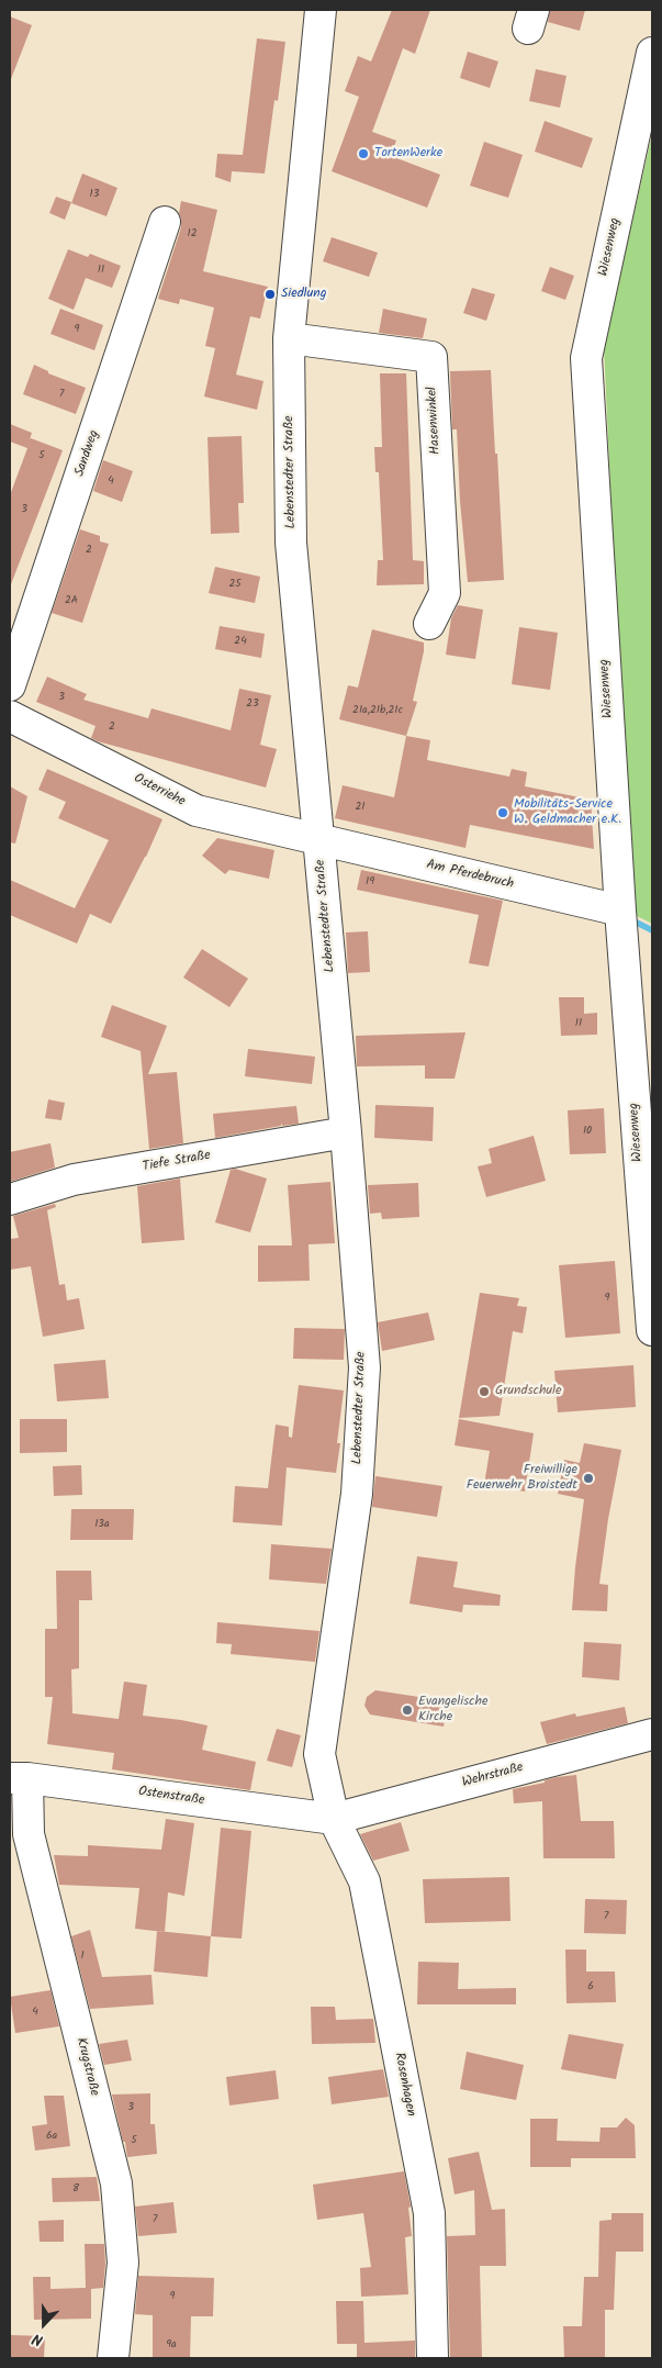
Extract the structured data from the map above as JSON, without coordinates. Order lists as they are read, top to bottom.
{
  "streets": {
    "street": [
      "Wiesenweg",
      "Hasenwinkel",
      "Sandweg",
      "Lebenstedter Straße",
      "Osterriehe",
      "Am Pferdebruch",
      "Tiefe Straße",
      "Wehrstraße",
      "Ostenstraße",
      "Krugstraße",
      "Rosenhagen"
    ]
  },
  "crossings": [
    ["Wiesenweg", "Am Pferdebruch"],
    ["Hasenwinkel", "Lebenstedter Straße"],
    ["Lebenstedter Straße", "Osterriehe"],
    ["Lebenstedter Straße", "Am Pferdebruch"],
    ["Lebenstedter Straße", "Tiefe Straße"],
    ["Lebenstedter Straße", "Wehrstraße"],
    ["Lebenstedter Straße", "Ostenstraße"],
    ["Lebenstedter Straße", "Rosenhagen"],
    ["Osterriehe", "Am Pferdebruch"],
    ["Wehrstraße", "Ostenstraße"],
    ["Wehrstraße", "Rosenhagen"],
    ["Ostenstraße", "Krugstraße"],
    ["Ostenstraße", "Rosenhagen"]
  ],
  "places": [
    "TortenWerke",
    "Siedlung",
    "Mobilitäts-Service W. Geldmacher e.K.",
    "Grundschule",
    "Freiwillige Feuerwehr Broistedt",
    "Evangelische Kirche"
  ],
  "house_numbers": [
    "13",
    "12",
    "11",
    "9",
    "7",
    "5",
    "4",
    "3",
    "2",
    "25",
    "2A",
    "24",
    "3",
    "23",
    "21a,21b,21c",
    "2",
    "21",
    "19",
    "11",
    "10",
    "9",
    "13a",
    "7",
    "1",
    "6",
    "4",
    "3",
    "6a",
    "5",
    "8",
    "7",
    "9",
    "9a"
  ],
  "north": "bottom"
}
